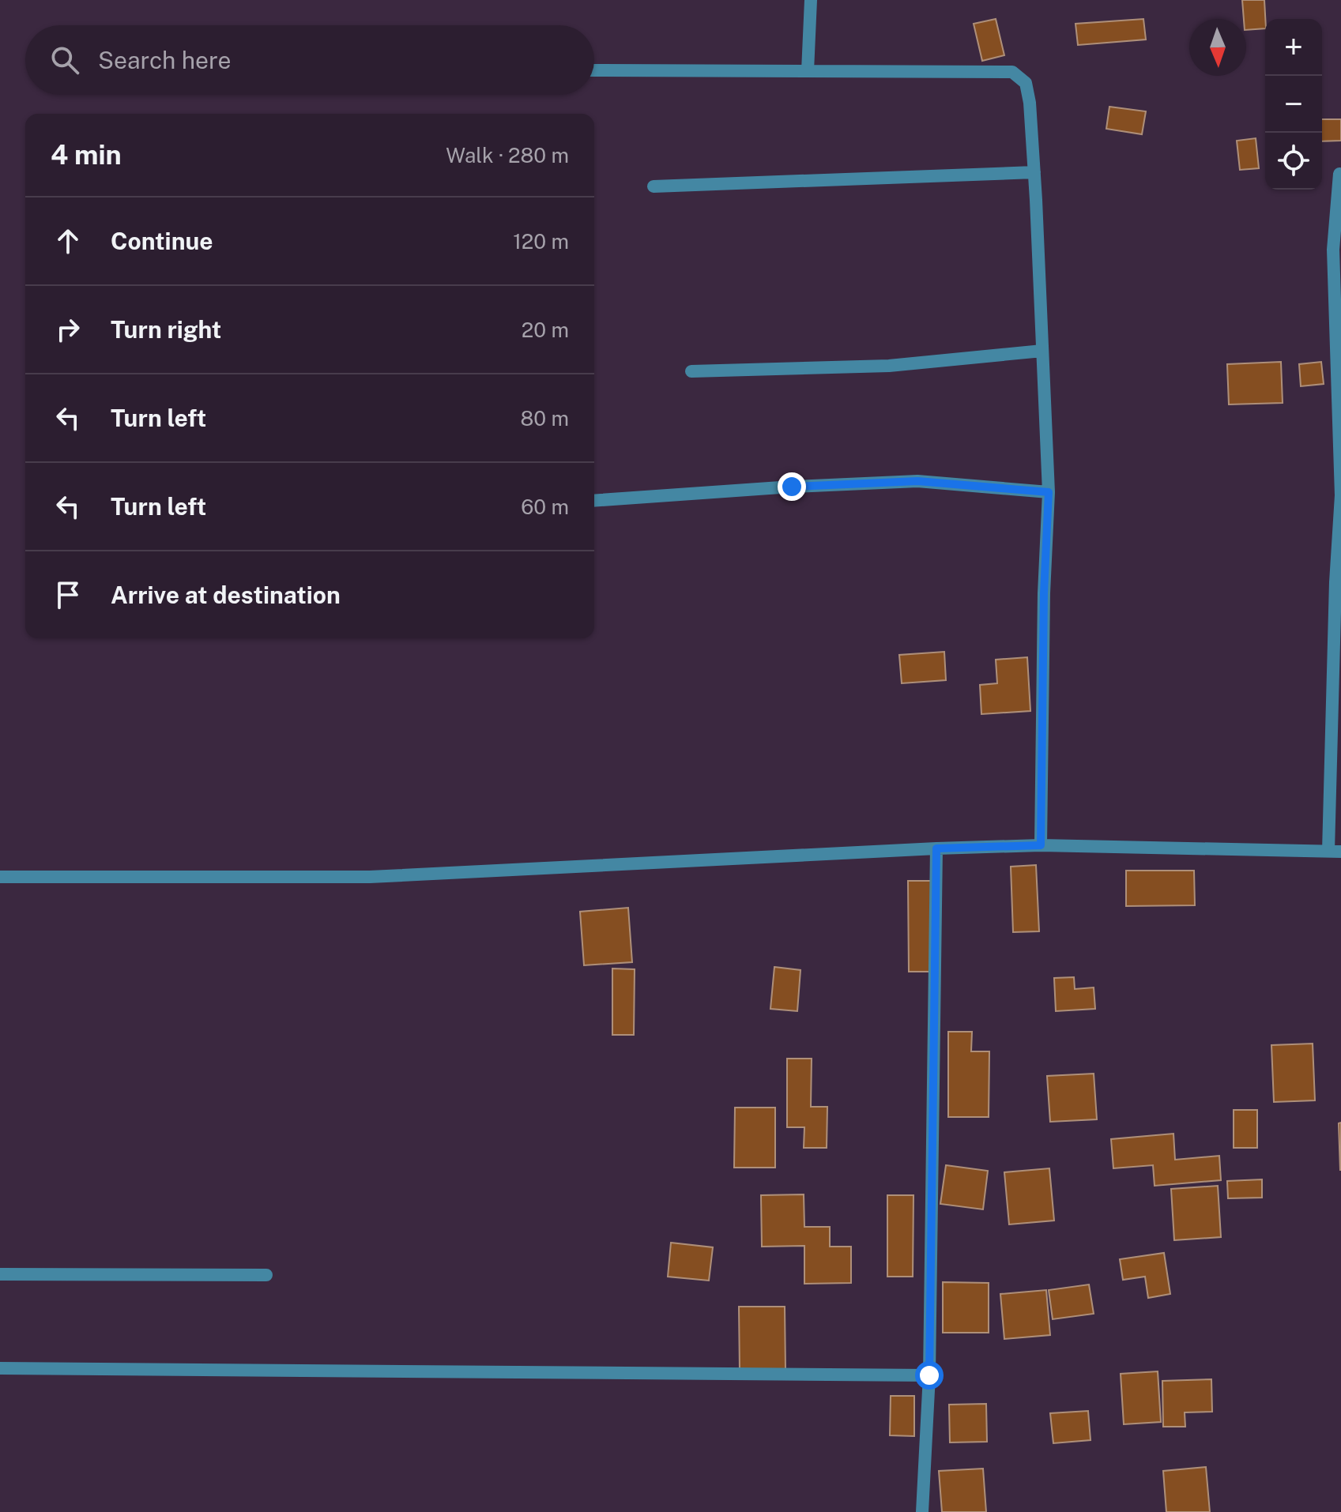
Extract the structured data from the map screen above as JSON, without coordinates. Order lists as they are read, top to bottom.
{
  "north": "bottom",
  "page": {
    "map_buttons": ["+", "−"],
    "search": "Search here",
    "heading": ["4 min", "Walk · 280 m"],
    "list": [
      ["Continue", "120 m"],
      ["Turn right", "20 m"],
      ["Turn left", "80 m"],
      ["Turn left", "60 m"],
      "Arrive at destination"
    ]
  }
}
